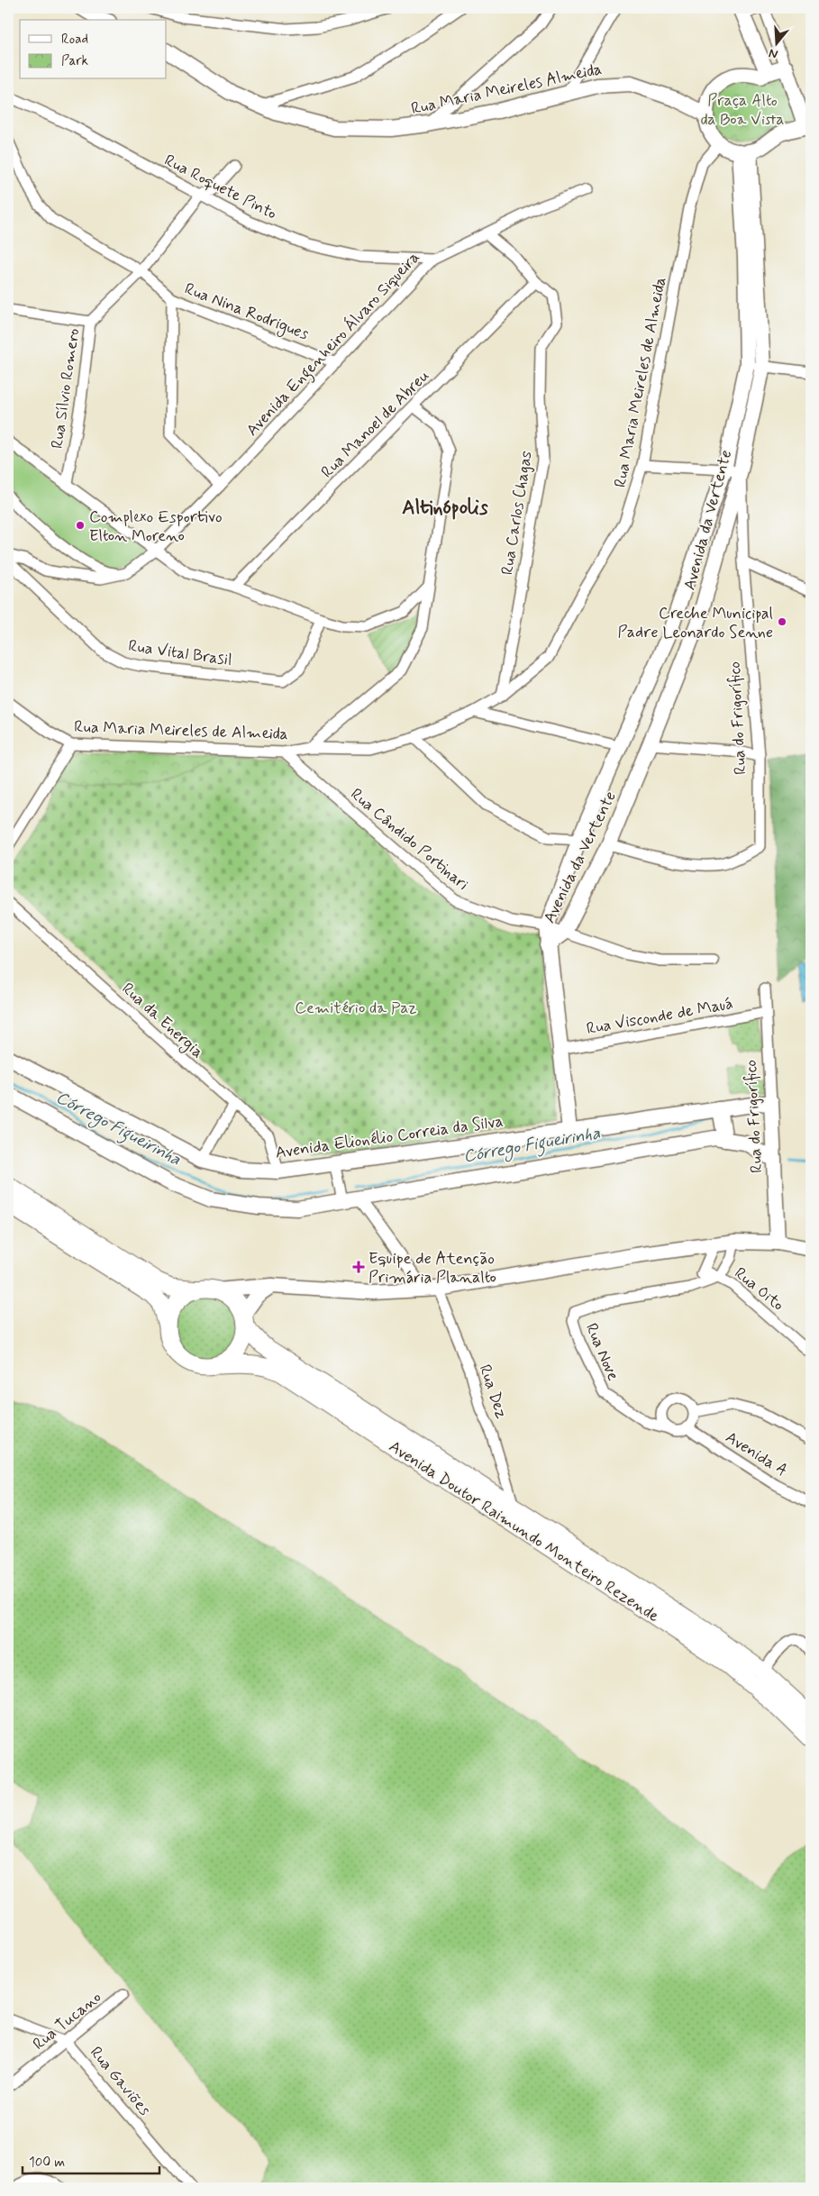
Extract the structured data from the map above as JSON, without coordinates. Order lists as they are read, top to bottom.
{
  "streets": {
    "main road": ["Avenida Doutor Raimundo Monteiro Rezende"],
    "street": [
      "Rua Maria Meireles Almeida",
      "Rua Roquete Pinto",
      "Rua Nina Rodrigues",
      "Avenida Engenheiro Álvaro Siqueira",
      "Rua Maria Meireles de Almeida",
      "Rua Sílvio Romero",
      "Rua Manoel de Abreu",
      "Rua Carlos Chagas",
      "Avenida da Vertente",
      "Rua Vital Brasil",
      "Rua do Frigorífico",
      "Rua Cândido Portinari",
      "Rua Visconde de Mauá",
      "Rua da Energia",
      "Avenida Elionélio Correia da Silva",
      "Rua Oito",
      "Rua Nove",
      "Rua Dez",
      "Avenida A",
      "Rua Tucano",
      "Rua Gaviões"
    ]
  },
  "crossings": [
    ["Rua Roquete Pinto", "Avenida Engenheiro Álvaro Siqueira"],
    ["Rua Roquete Pinto", "Rua Sílvio Romero"],
    ["Rua Nina Rodrigues", "Avenida Engenheiro Álvaro Siqueira"],
    ["Rua Nina Rodrigues", "Rua Sílvio Romero"],
    ["Avenida Engenheiro Álvaro Siqueira", "Rua Carlos Chagas"],
    ["Rua Maria Meireles de Almeida", "Rua Carlos Chagas"],
    ["Rua Maria Meireles de Almeida", "Rua Cândido Portinari"],
    ["Rua Manoel de Abreu", "Rua Carlos Chagas"],
    ["Avenida da Vertente", "Rua do Frigorífico"],
    ["Avenida da Vertente", "Rua Cândido Portinari"],
    ["Avenida da Vertente", "Rua Visconde de Mauá"],
    ["Avenida da Vertente", "Avenida Elionélio Correia da Silva"],
    ["Rua do Frigorífico", "Rua Visconde de Mauá"],
    ["Rua do Frigorífico", "Avenida Elionélio Correia da Silva"],
    ["Rua da Energia", "Avenida Elionélio Correia da Silva"],
    ["Rua Oito", "Rua Nove"],
    ["Rua Nove", "Avenida A"],
    ["Rua Dez", "Avenida Doutor Raimundo Monteiro Rezende"],
    ["Rua Tucano", "Rua Gaviões"]
  ],
  "districts": ["Altinópolis"],
  "water": ["Córrego Figueirinha"],
  "parks": ["Praça Alto da Boa Vista", "Cemitério da Paz"],
  "places": {
    "other": ["Complexo Esportivo Elton Moreno", "Creche Municipal Padre Leonardo Senne"],
    "health": ["Equipe de Atenção Primária Planalto"]
  },
  "legend": ["Road", "Park"],
  "scale_bar": "100 m",
  "north": "bottom"
}
